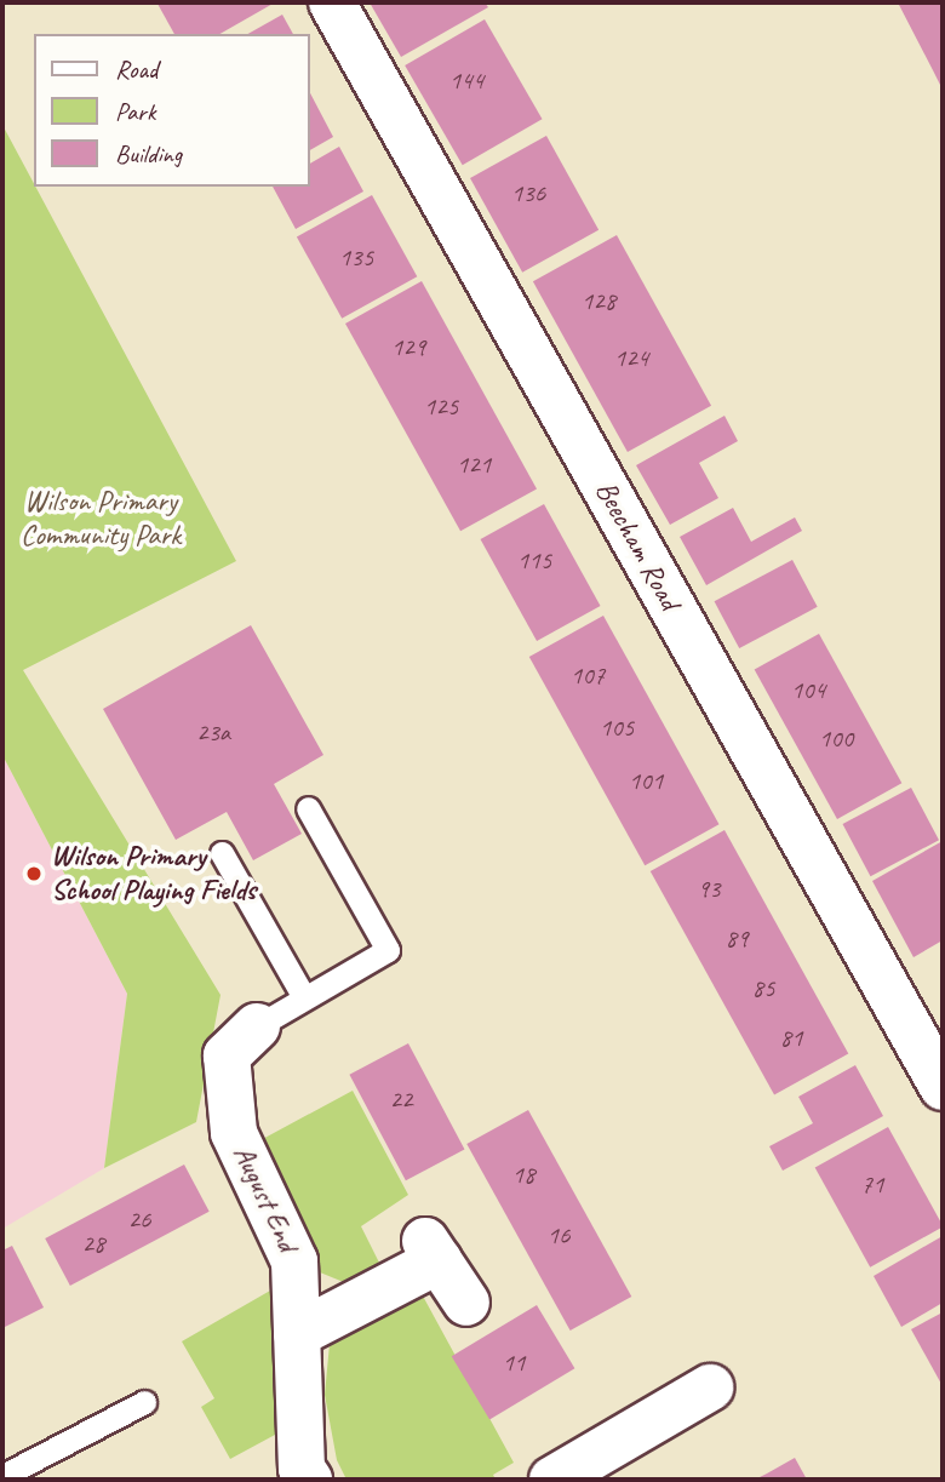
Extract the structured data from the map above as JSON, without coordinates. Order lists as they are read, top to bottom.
{
  "streets": {
    "street": ["Beecham Road", "August End"]
  },
  "parks": ["Wilson Primary Community Park"],
  "places": ["Wilson Primary School Playing Fields"],
  "house_numbers": [
    "144",
    "136",
    "135",
    "128",
    "129",
    "124",
    "125",
    "121",
    "115",
    "107",
    "104",
    "105",
    "23a",
    "100",
    "101",
    "93",
    "89",
    "85",
    "81",
    "22",
    "18",
    "71",
    "26",
    "16",
    "28",
    "11"
  ],
  "legend": ["Road", "Park", "Building"]
}
